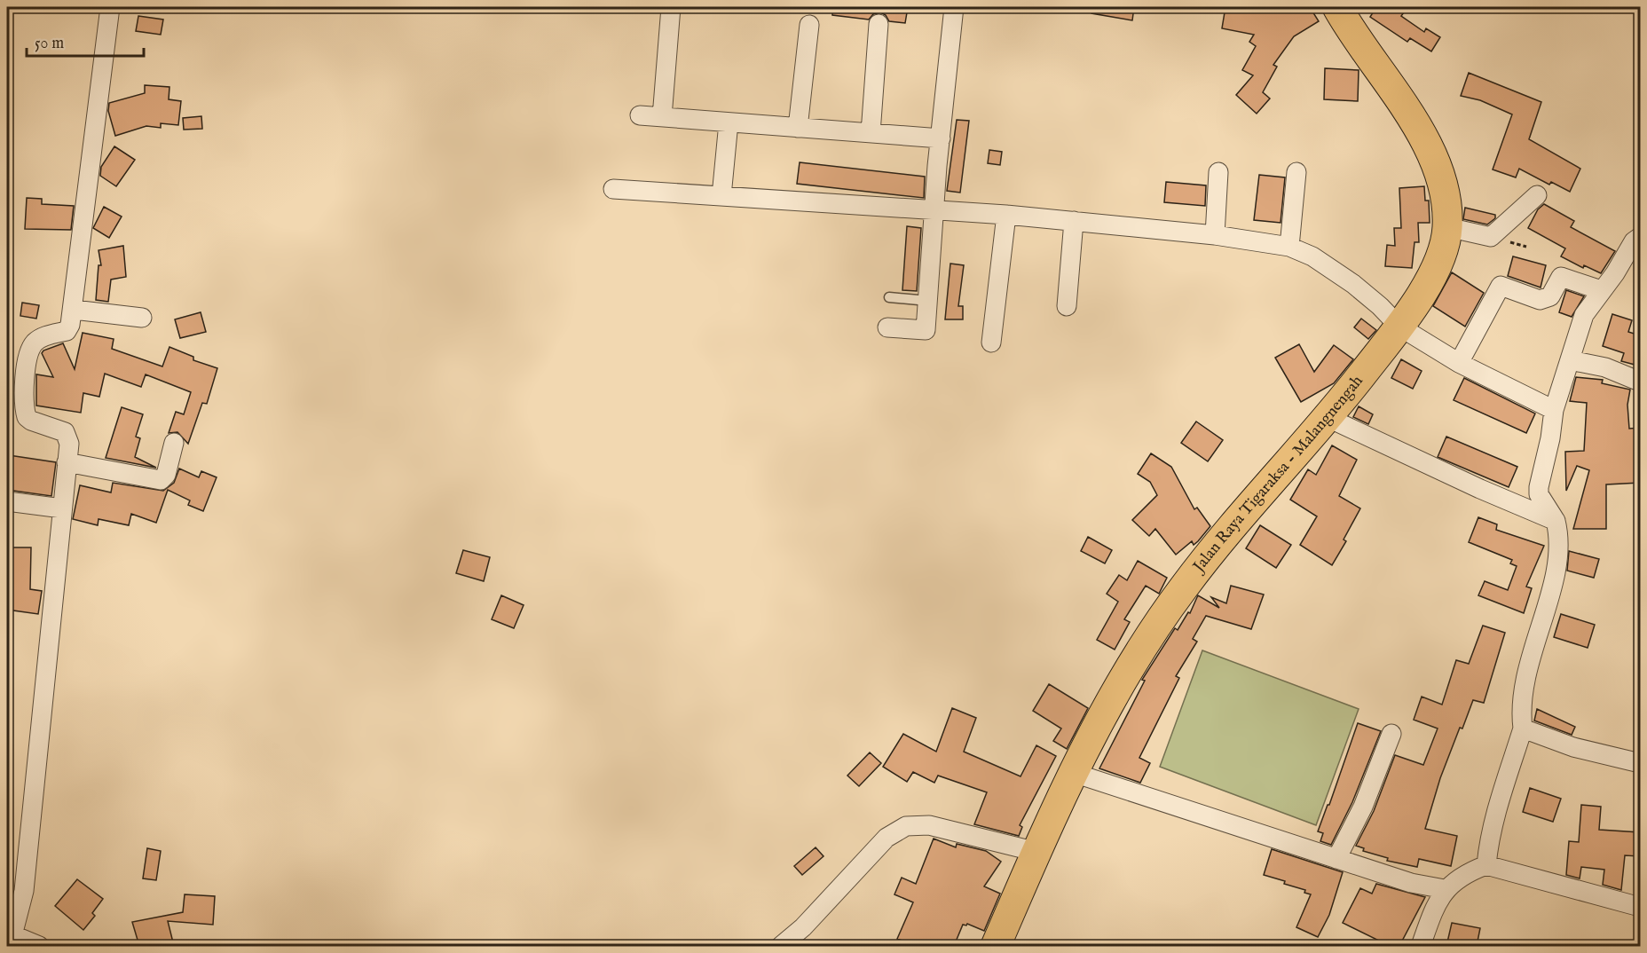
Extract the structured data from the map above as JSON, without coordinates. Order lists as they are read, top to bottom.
{
  "streets": {
    "main road": ["Jalan Raya Tigaraksa - Malangnengah"]
  },
  "scale_bar": "50 m"
}
